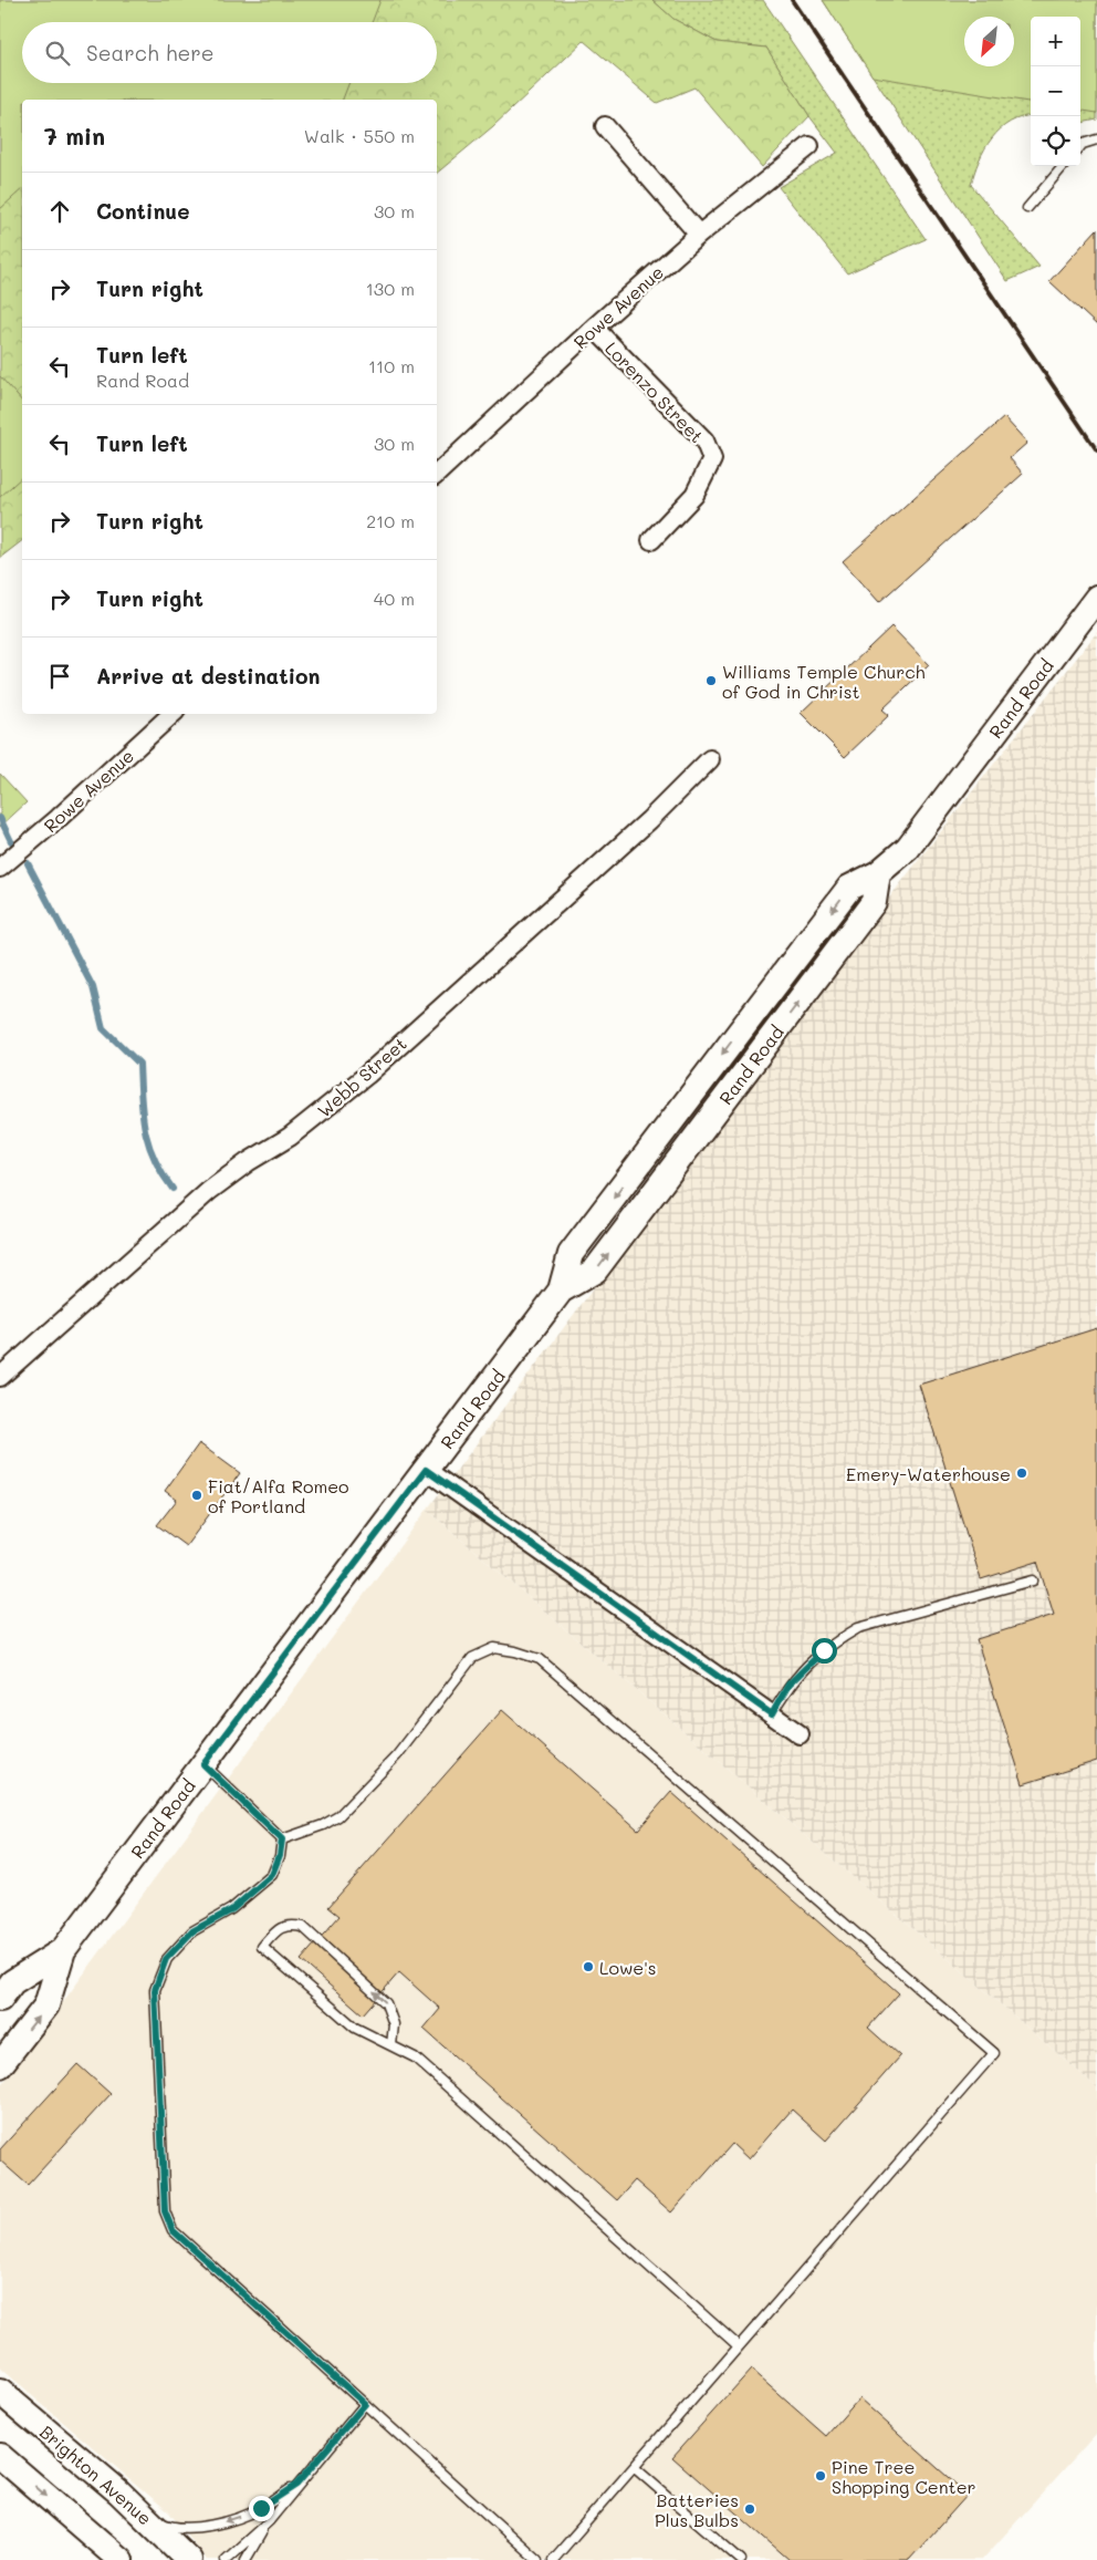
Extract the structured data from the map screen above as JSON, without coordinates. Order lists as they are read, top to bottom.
{
  "streets": {
    "main road": ["Rand Road", "Brighton Avenue"],
    "street": ["Rowe Avenue", "Lorenzo Street", "Webb Street"]
  },
  "crossings": [
    ["Rowe Avenue", "Lorenzo Street"]
  ],
  "places": [
    "Williams Temple Church of God in Christ",
    "Emery-Waterhouse",
    "Fiat/Alfa Romeo of Portland",
    "Lowe's",
    "Pine Tree Shopping Center",
    "Batteries Plus Bulbs"
  ],
  "north": "bottom left",
  "page": {
    "map_buttons": ["+", "−"],
    "search": "Search here",
    "heading": ["7 min", "Walk · 550 m"],
    "list": [
      ["Continue", "30 m"],
      ["Turn right", "130 m"],
      ["Turn left", "Rand Road", "110 m"],
      ["Turn left", "30 m"],
      ["Turn right", "210 m"],
      ["Turn right", "40 m"],
      "Arrive at destination"
    ]
  }
}
